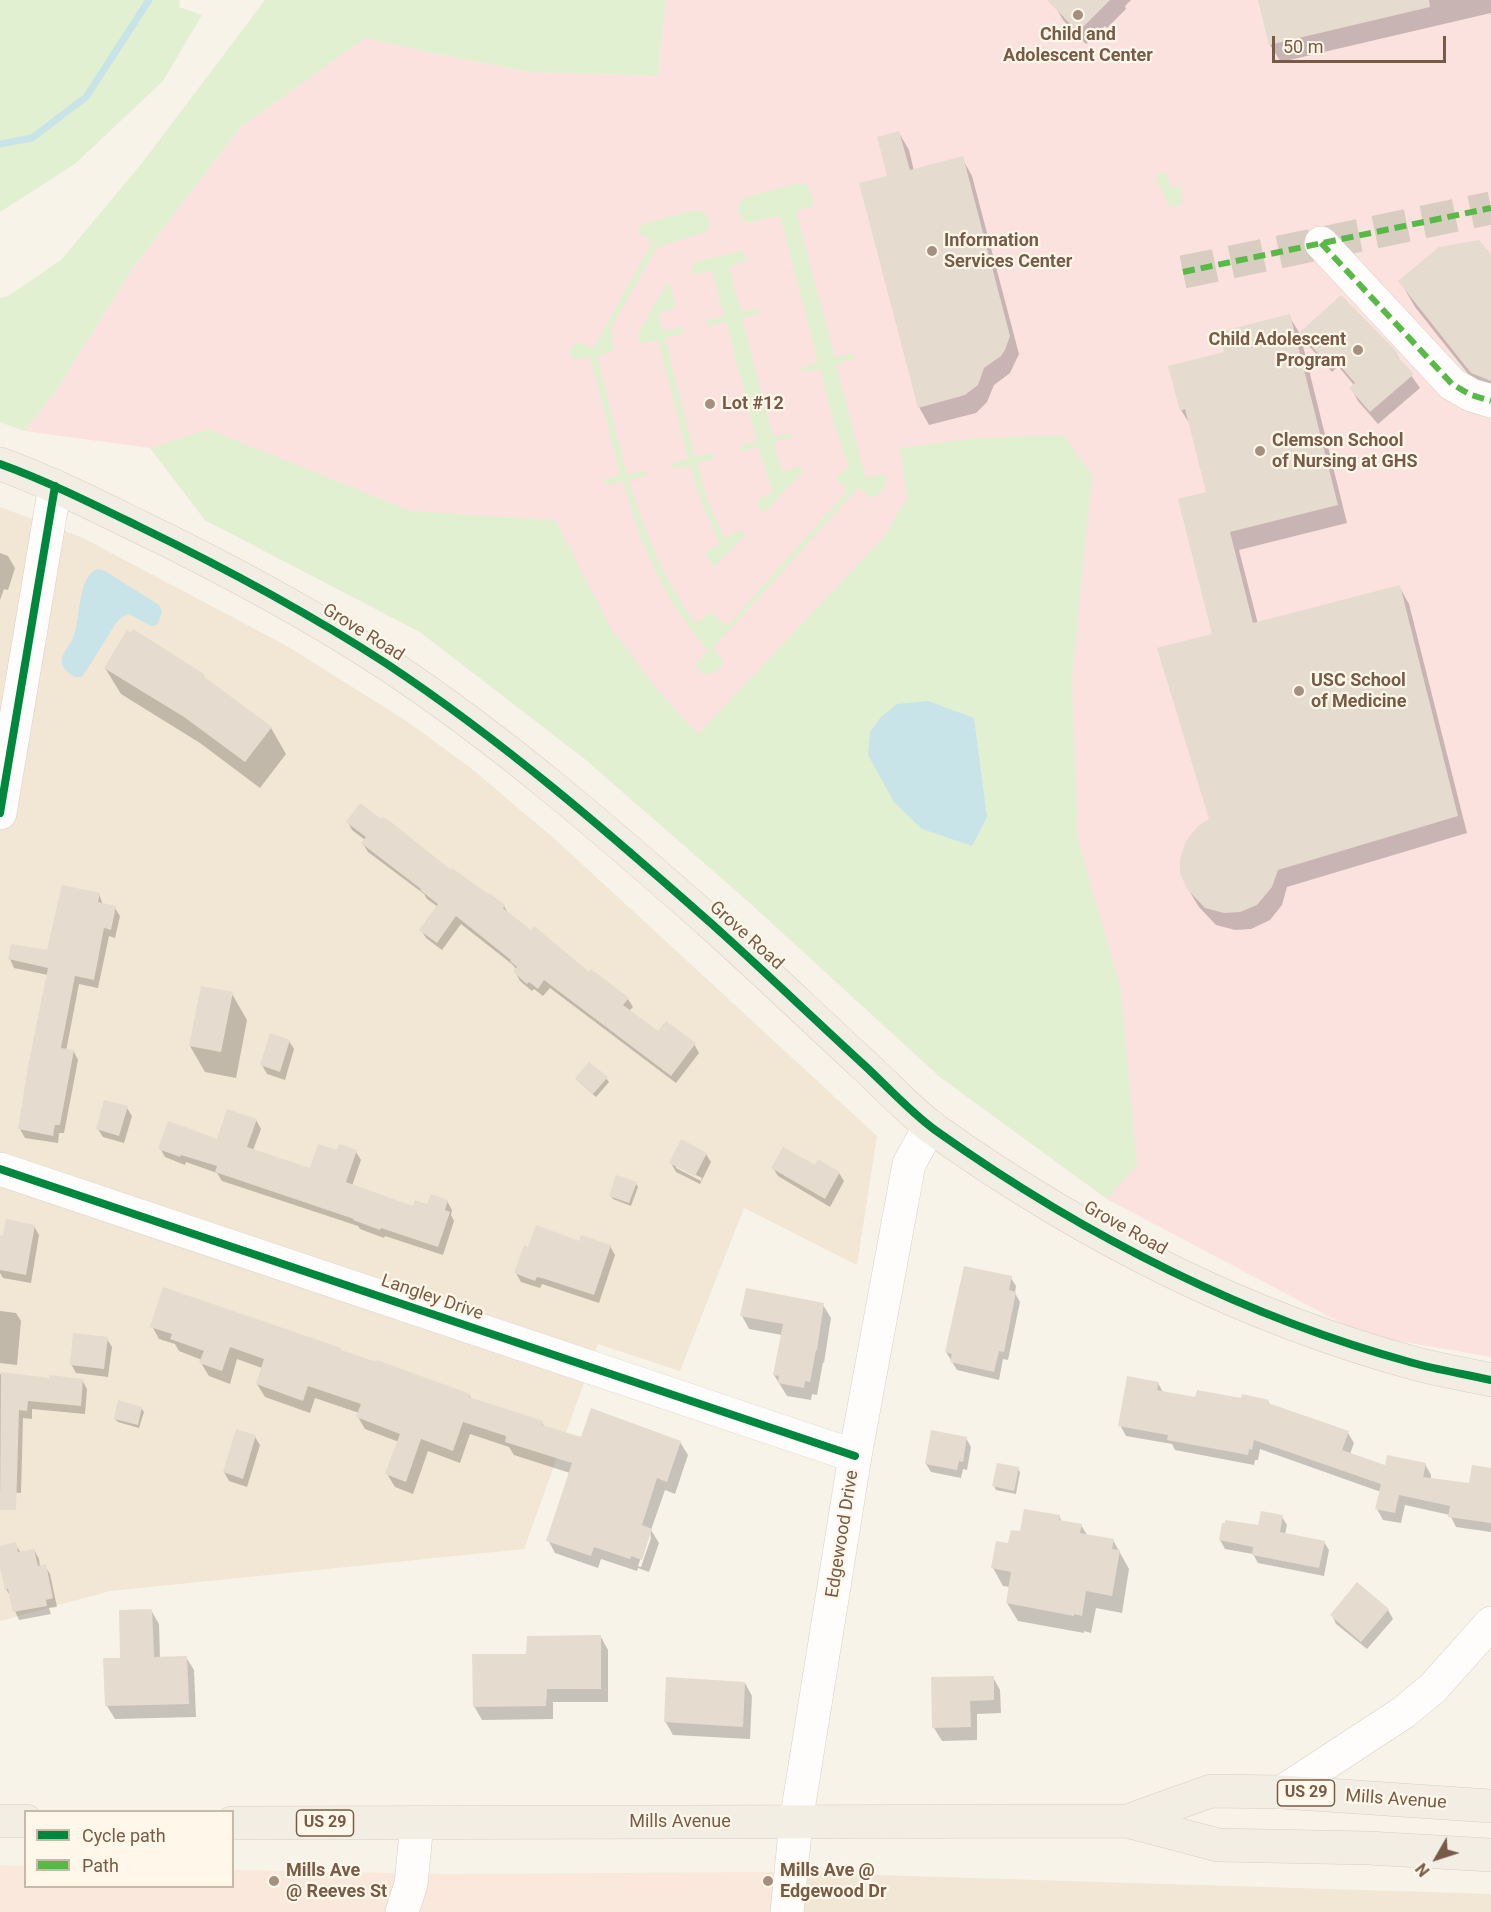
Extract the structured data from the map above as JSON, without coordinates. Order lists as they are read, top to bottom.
{
  "streets": {
    "main road": ["Grove Road", "US 29", "Mills Avenue"],
    "street": ["Langley Drive", "Edgewood Drive"]
  },
  "crossings": [
    ["Grove Road", "Edgewood Drive"],
    ["Langley Drive", "Edgewood Drive"],
    ["Edgewood Drive", "Mills Avenue"]
  ],
  "places": [
    "Child and Adolescent Center",
    "Information Services Center",
    "Child Adolescent Program",
    "Lot #12",
    "Clemson School of Nursing at GHS",
    "USC School of Medicine",
    "Mills Ave @ Reeves St",
    "Mills Ave @ Edgewood Dr"
  ],
  "legend": ["Cycle path", "Path"],
  "scale_bar": "50 m",
  "north": "bottom left"
}
